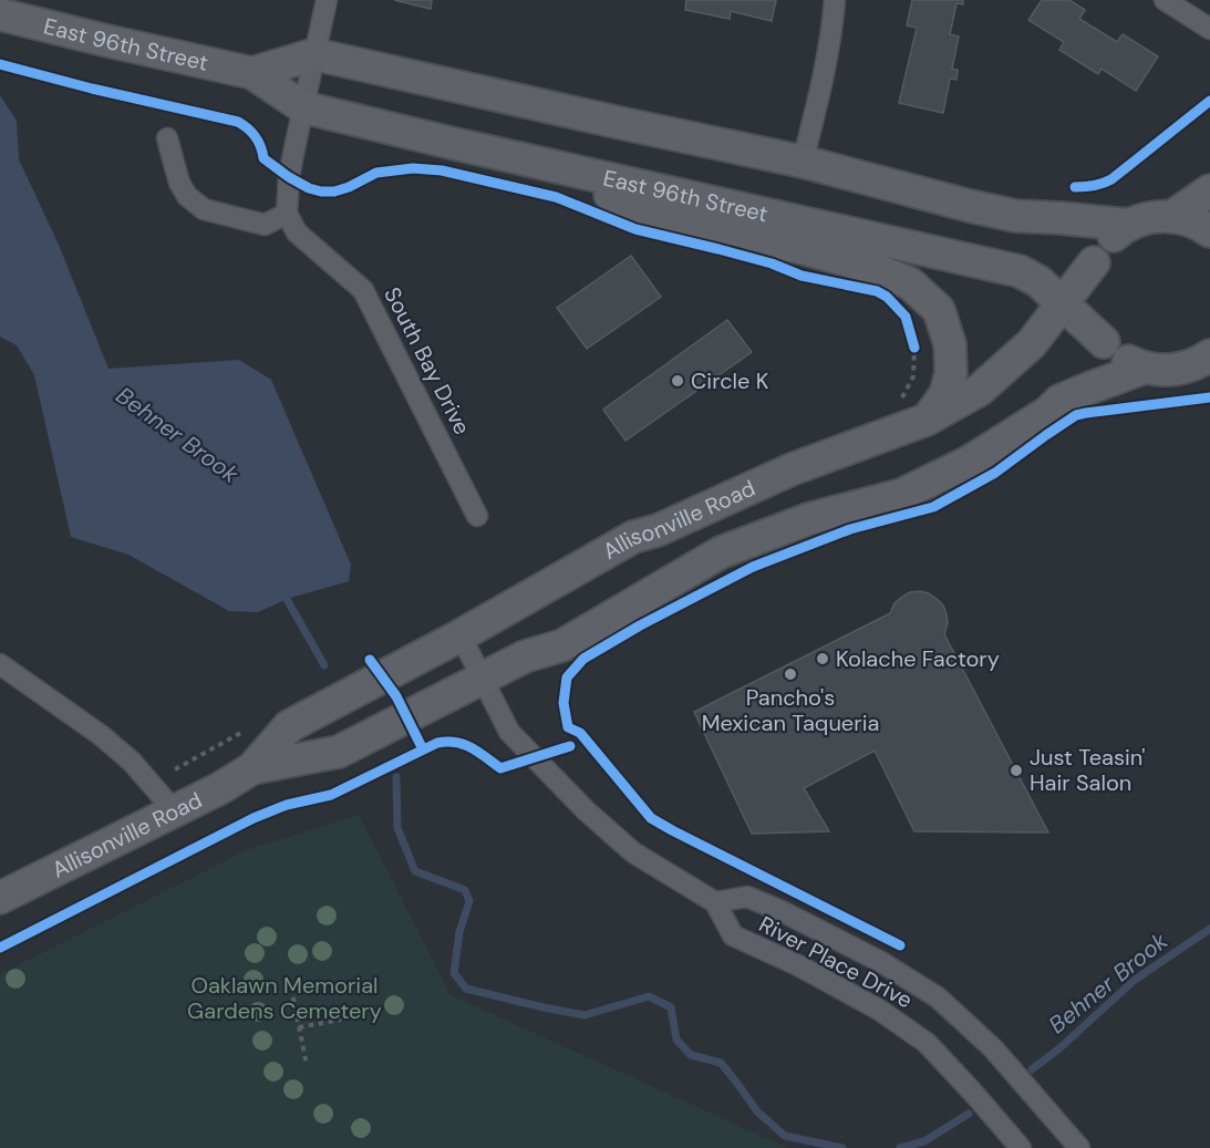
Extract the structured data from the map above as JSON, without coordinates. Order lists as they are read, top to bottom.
{
  "streets": {
    "main road": ["East 96th Street", "Allisonville Road"],
    "street": ["South Bay Drive", "River Place Drive"]
  },
  "crossings": [
    ["East 96th Street", "Allisonville Road"]
  ],
  "water": ["Behner Brook"],
  "parks": ["Oaklawn Memorial Gardens Cemetery"],
  "places": [
    "Circle K",
    "Kolache Factory",
    "Pancho's Mexican Taqueria",
    "Just Teasin' Hair Salon"
  ]
}
